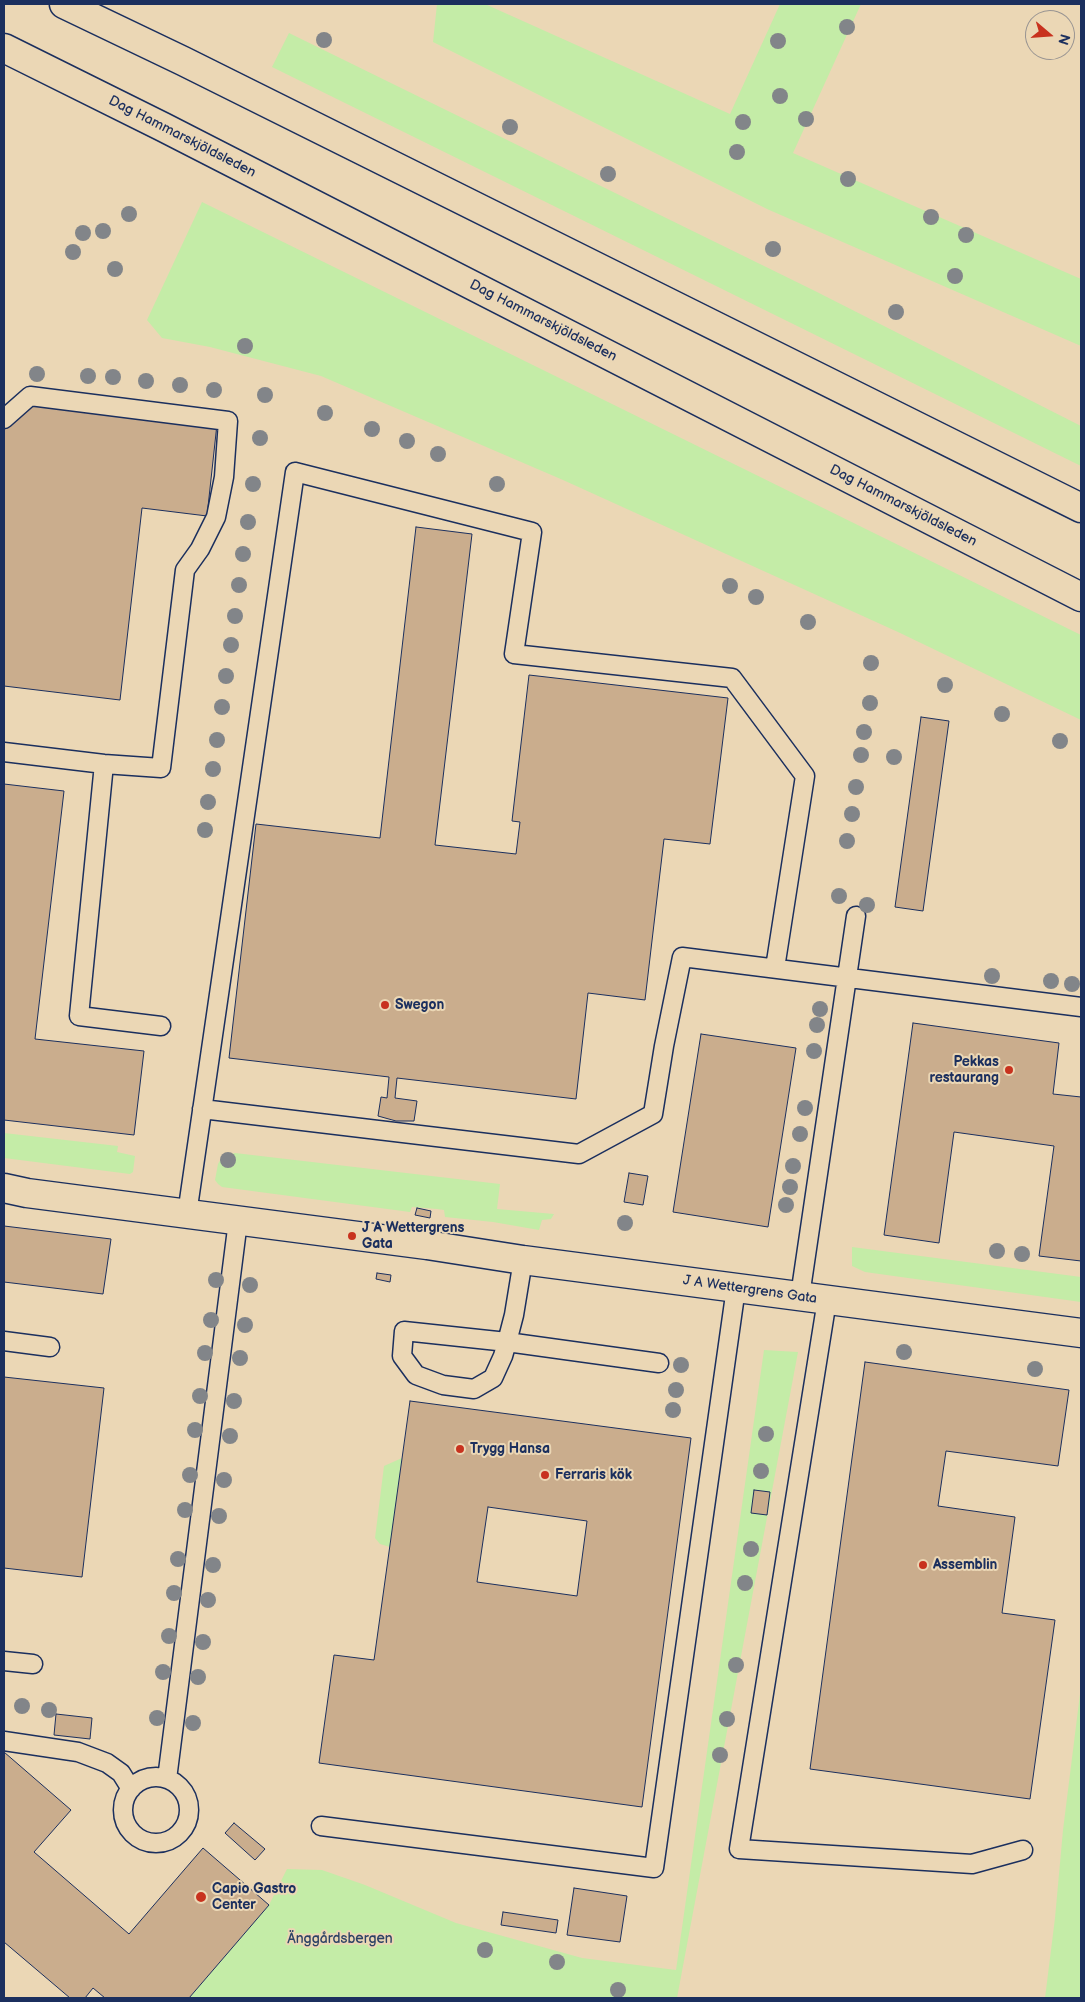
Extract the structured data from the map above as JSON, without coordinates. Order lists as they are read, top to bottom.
{
  "streets": {
    "main road": ["Dag Hammarskjöldsleden", "J A Wettergrens Gata"]
  },
  "parks": ["Änggårdsbergen"],
  "places": [
    "Swegon",
    "Pekkas restaurang",
    "J A Wettergrens Gata",
    "Trygg Hansa",
    "Ferraris kök",
    "Assemblin",
    "Capio Gastro Center"
  ],
  "north": "right"
}
